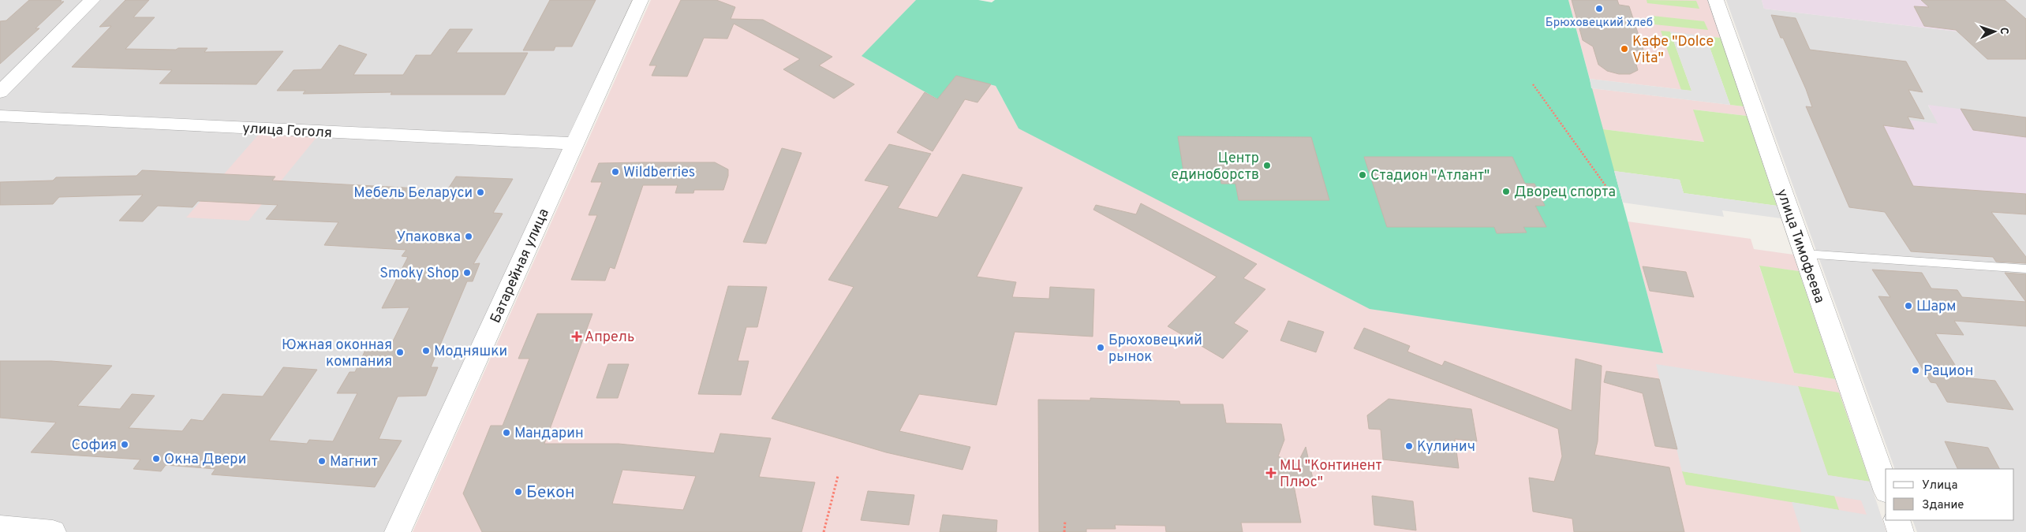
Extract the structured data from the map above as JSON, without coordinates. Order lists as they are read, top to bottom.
{
  "streets": {
    "street": ["улица Гоголя", "улица Тимофеева", "Батарейная улица"]
  },
  "crossings": [
    ["улица Гоголя", "Батарейная улица"]
  ],
  "places": {
    "other": [
      "Брюховецкий хлеб",
      "Кафе \"Dolce Vita\"",
      "Центр единоборств",
      "Wildberries",
      "Стадион \"Атлант\"",
      "Дворец спорта",
      "Мебель Беларуси",
      "Упаковка",
      "Smoky Shop",
      "Шарм",
      "Брюховецкий рынок",
      "Модняшки",
      "Южная оконная компания",
      "Рацион",
      "Мандарин",
      "София",
      "Кулинич",
      "Окна Двери",
      "Магнит",
      "Бекон"
    ],
    "health": ["Апрель", "МЦ \"Континент Плюс\""]
  },
  "legend": ["Улица", "Здание"],
  "north": "right"
}
